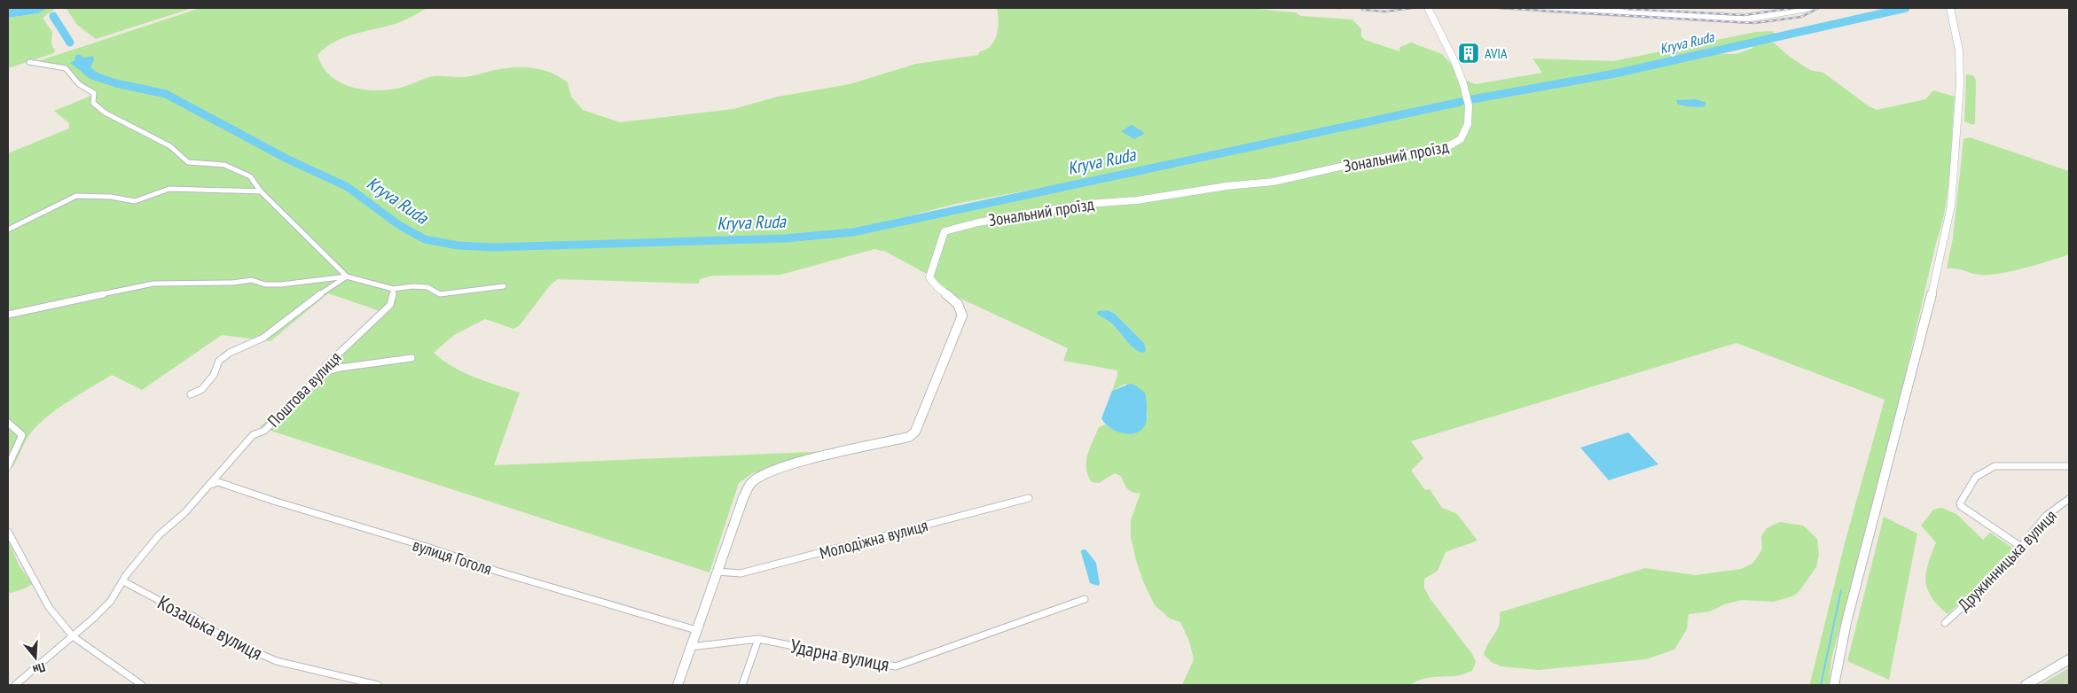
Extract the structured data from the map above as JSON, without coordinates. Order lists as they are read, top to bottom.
{
  "streets": {
    "street": [
      "Зональний проїзд",
      "Поштова вулиця",
      "Молодіжна вулиця",
      "вулиця Гоголя",
      "Дружинницька вулиця",
      "Козацька вулиця",
      "Ударна вулиця"
    ]
  },
  "crossings": [
    ["Зональний проїзд", "Молодіжна вулиця"],
    ["Поштова вулиця", "вулиця Гоголя"],
    ["Поштова вулиця", "Козацька вулиця"]
  ],
  "water": ["Kryva Ruda"],
  "places": {
    "building": ["AVIA"]
  },
  "north": "bottom"
}
